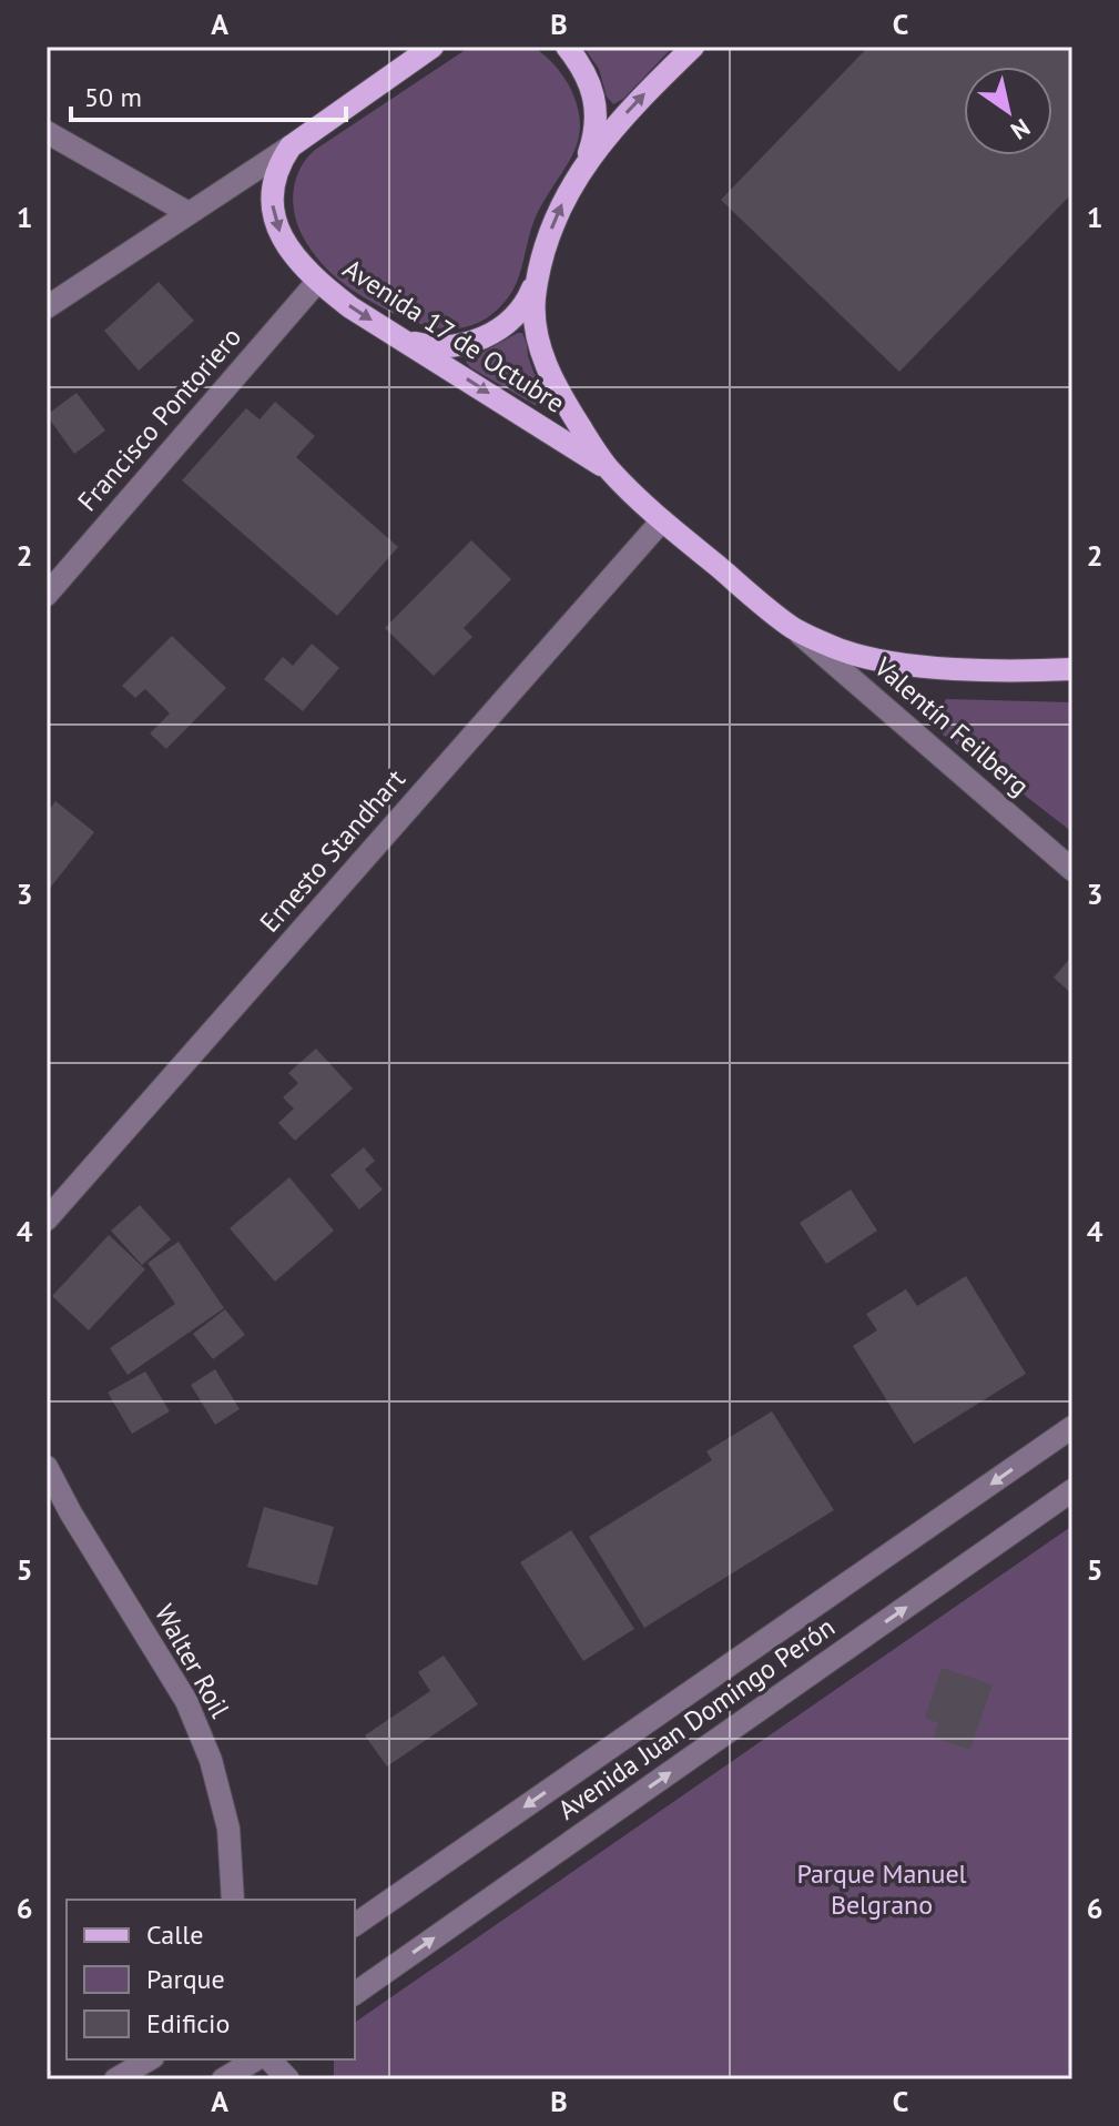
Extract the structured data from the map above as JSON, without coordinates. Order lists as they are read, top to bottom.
{
  "streets": {
    "main road": ["Avenida 17 de Octubre"],
    "street": [
      "Francisco Pontoriero",
      "Valentín Feilberg",
      "Ernesto Standhart",
      "Walter Roil",
      "Avenida Juan Domingo Perón"
    ]
  },
  "crossings": [
    ["Avenida 17 de Octubre", "Francisco Pontoriero"],
    ["Avenida 17 de Octubre", "Valentín Feilberg"],
    ["Avenida 17 de Octubre", "Ernesto Standhart"]
  ],
  "parks": ["Parque Manuel Belgrano"],
  "legend": ["Calle", "Parque", "Edificio"],
  "scale_bar": "50 m",
  "north": "bottom right",
  "grid": {
    "columns": ["A", "B", "C"],
    "rows": [
      "1",
      "2",
      "3",
      "4",
      "5",
      "6"
    ]
  }
}
